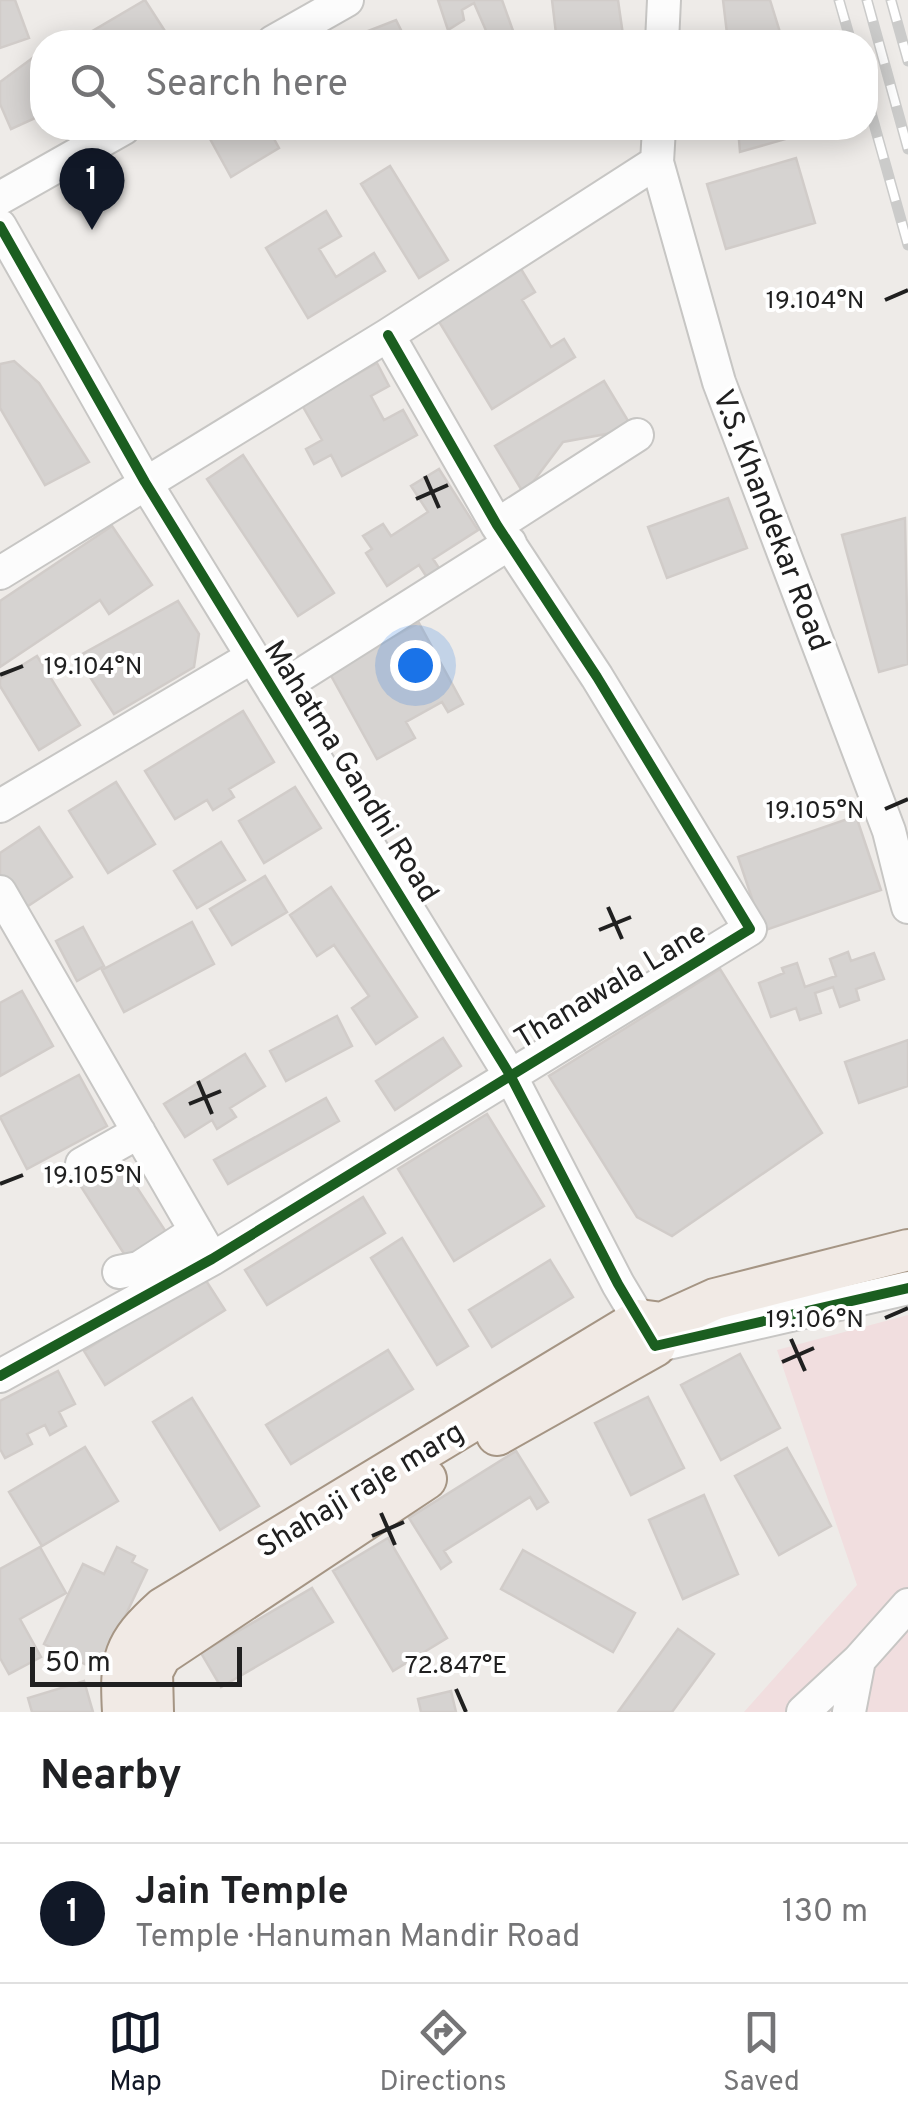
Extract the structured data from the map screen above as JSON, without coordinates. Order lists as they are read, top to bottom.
{
  "streets": {
    "main road": ["Shahaji raje marg"],
    "street": ["V.S. Khandekar Road", "Mahatma Gandhi Road", "Thanawala Lane"]
  },
  "crossings": [
    ["Mahatma Gandhi Road", "Thanawala Lane"],
    ["Mahatma Gandhi Road", "Shahaji raje marg"]
  ],
  "scale_bar": "50 m",
  "page": {
    "search": "Search here",
    "pins": "1",
    "scale": "50 m",
    "heading": "Nearby",
    "list": [
      {
        "mark": "1",
        "name": "Jain Temple",
        "note": "Temple · Hanuman Mandir Road",
        "value": "130 m"
      }
    ],
    "nav": ["Map", "Directions", "Saved"]
  },
  "coordinates": [
    "19.104°N",
    "19.105°N",
    "19.106°N",
    "72.847°E"
  ]
}
